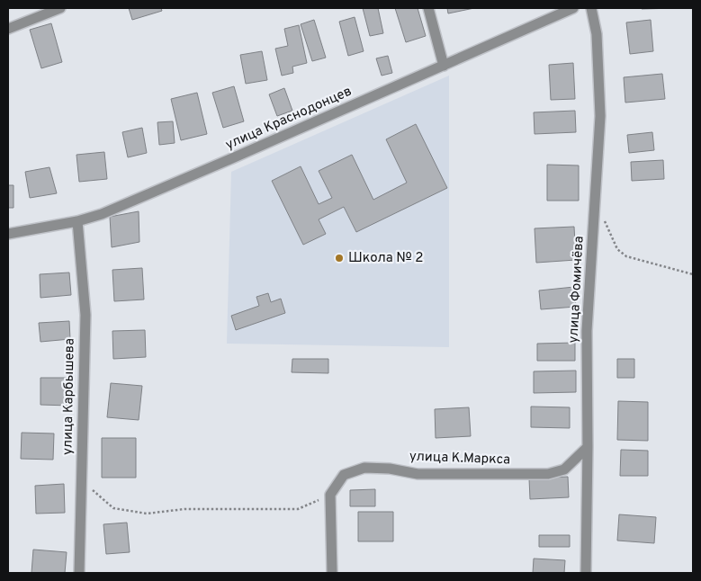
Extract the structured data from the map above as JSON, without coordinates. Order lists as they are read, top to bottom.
{
  "streets": {
    "street": [
      "улица Краснодонцев",
      "улица Фомичёва",
      "улица Карбышева",
      "улица К.Маркса"
    ]
  },
  "crossings": [
    ["улица Краснодонцев", "улица Карбышева"],
    ["улица Фомичёва", "улица К.Маркса"]
  ],
  "places": ["Школа № 2"]
}
